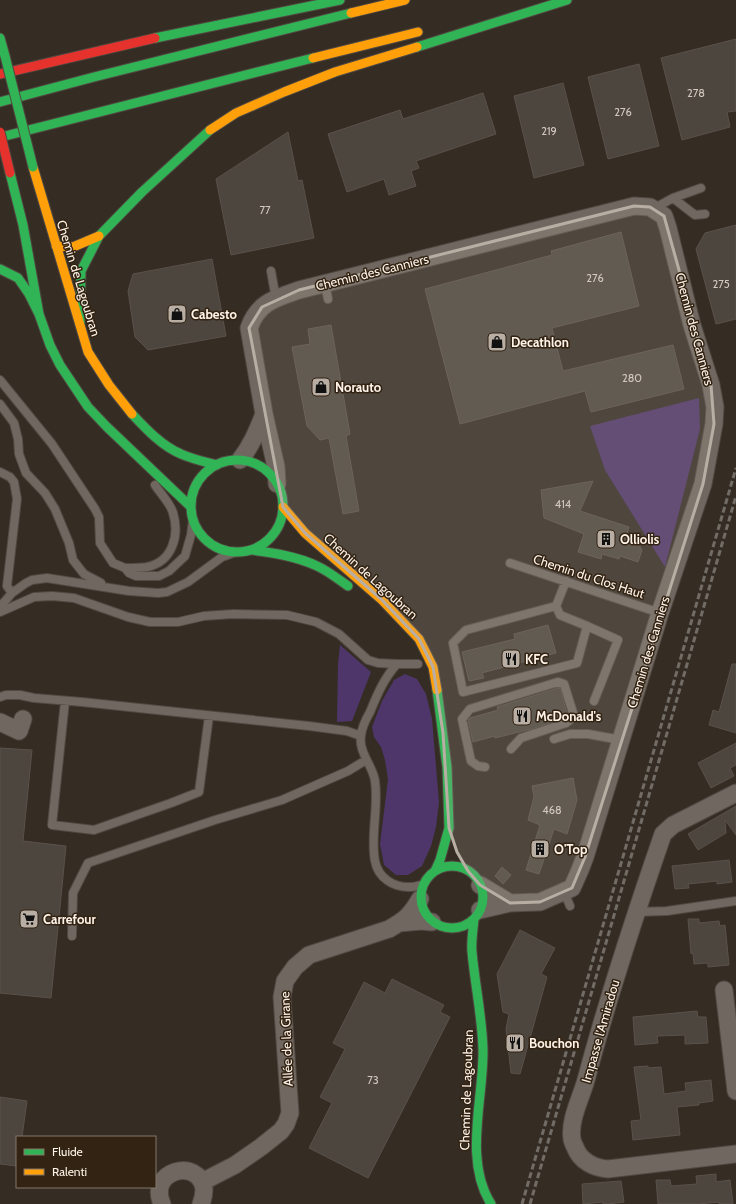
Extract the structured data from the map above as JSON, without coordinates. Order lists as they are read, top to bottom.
{
  "streets": {
    "main road": ["Chemin de Lagoubran"],
    "street": ["Chemin des Canniers", "Impasse l'Amiradou", "Allée de la Girane"],
    "lane": ["Chemin du Clos Haut"]
  },
  "crossings": [
    ["Chemin des Canniers", "Chemin de Lagoubran"],
    ["Chemin des Canniers", "Chemin du Clos Haut"],
    ["Chemin des Canniers", "Allée de la Girane"],
    ["Chemin de Lagoubran", "Allée de la Girane"]
  ],
  "places": {
    "shop": ["Cabesto", "Decathlon", "Norauto"],
    "building": ["Olliolis", "O'Top"],
    "restaurant": ["KFC", "McDonald's", "Bouchon"],
    "supermarket": ["Carrefour"]
  },
  "house_numbers": [
    "278",
    "276",
    "219",
    "77",
    "276",
    "275",
    "280",
    "414",
    "468",
    "73"
  ],
  "legend": ["Fluide", "Ralenti"]
}
